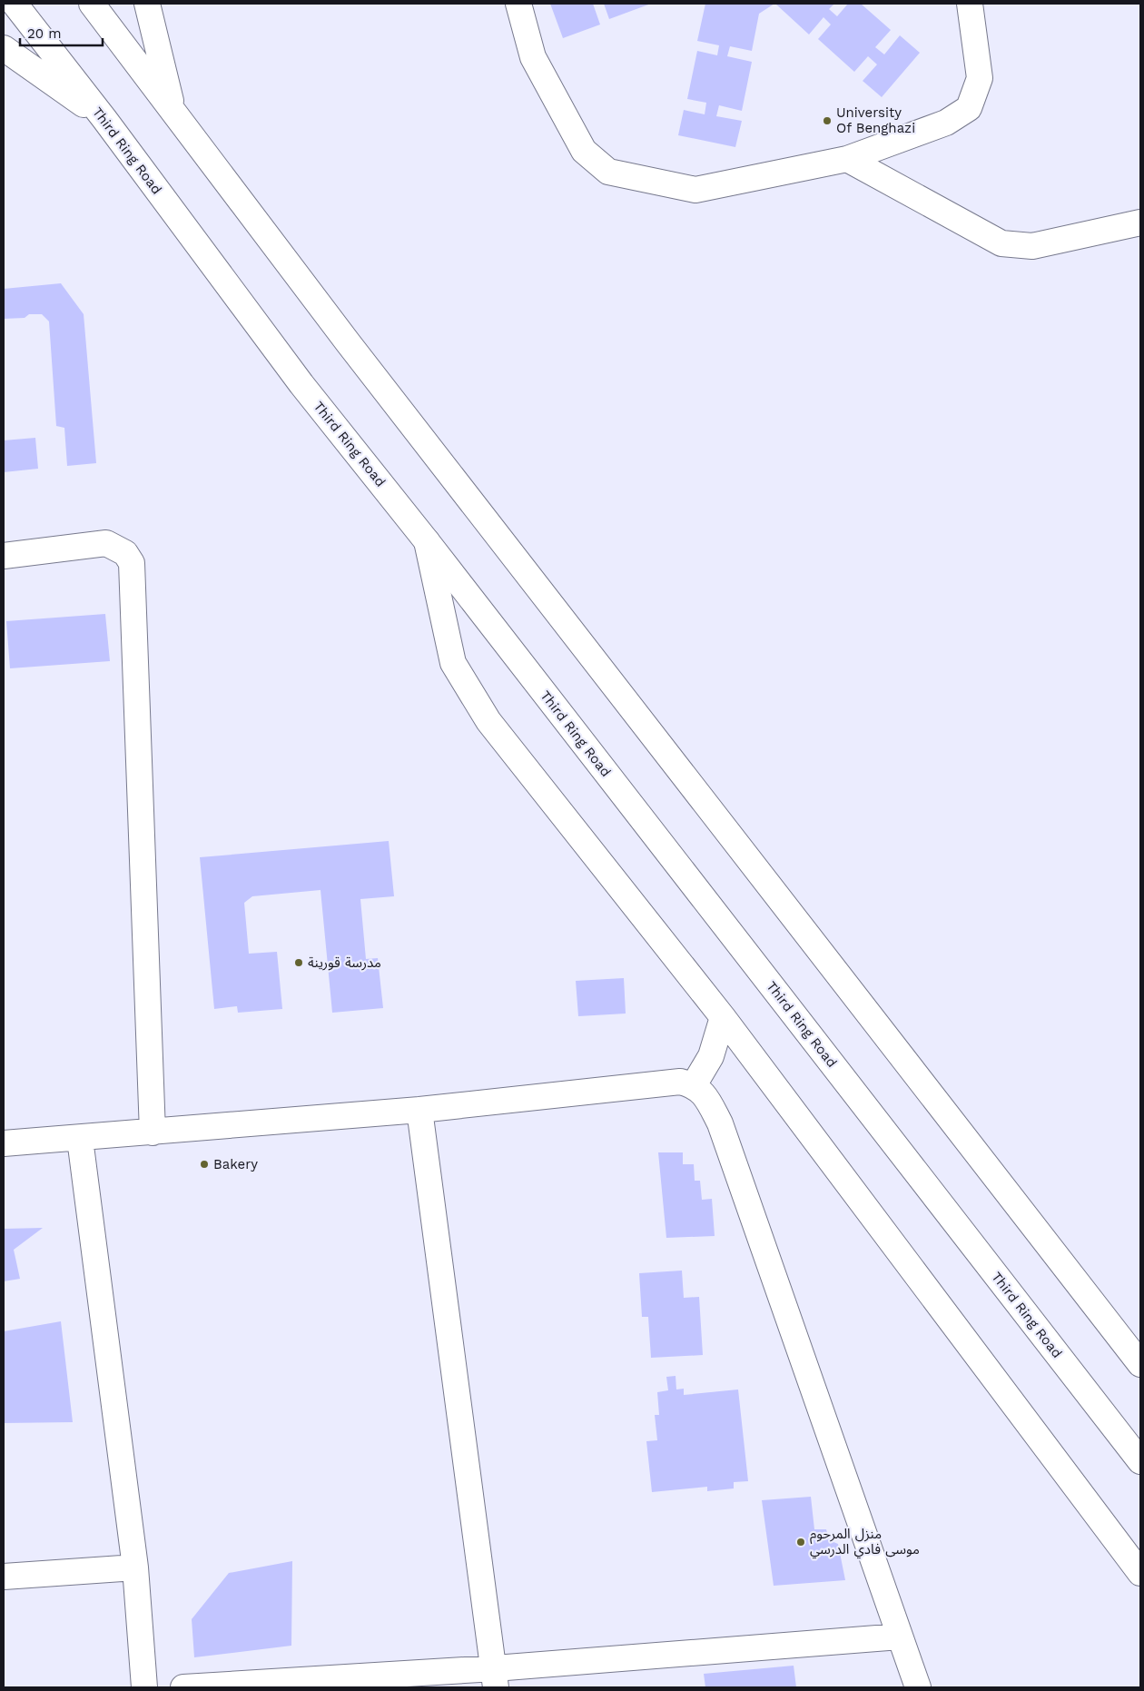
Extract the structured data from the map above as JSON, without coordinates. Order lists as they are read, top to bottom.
{
  "streets": {
    "main road": ["Third Ring Road"]
  },
  "places": [
    "University Of Benghazi",
    "مدرسة قورينة",
    "Bakery",
    "منزل المرحوم موسى فادي الدرسي"
  ],
  "scale_bar": "20 m"
}
